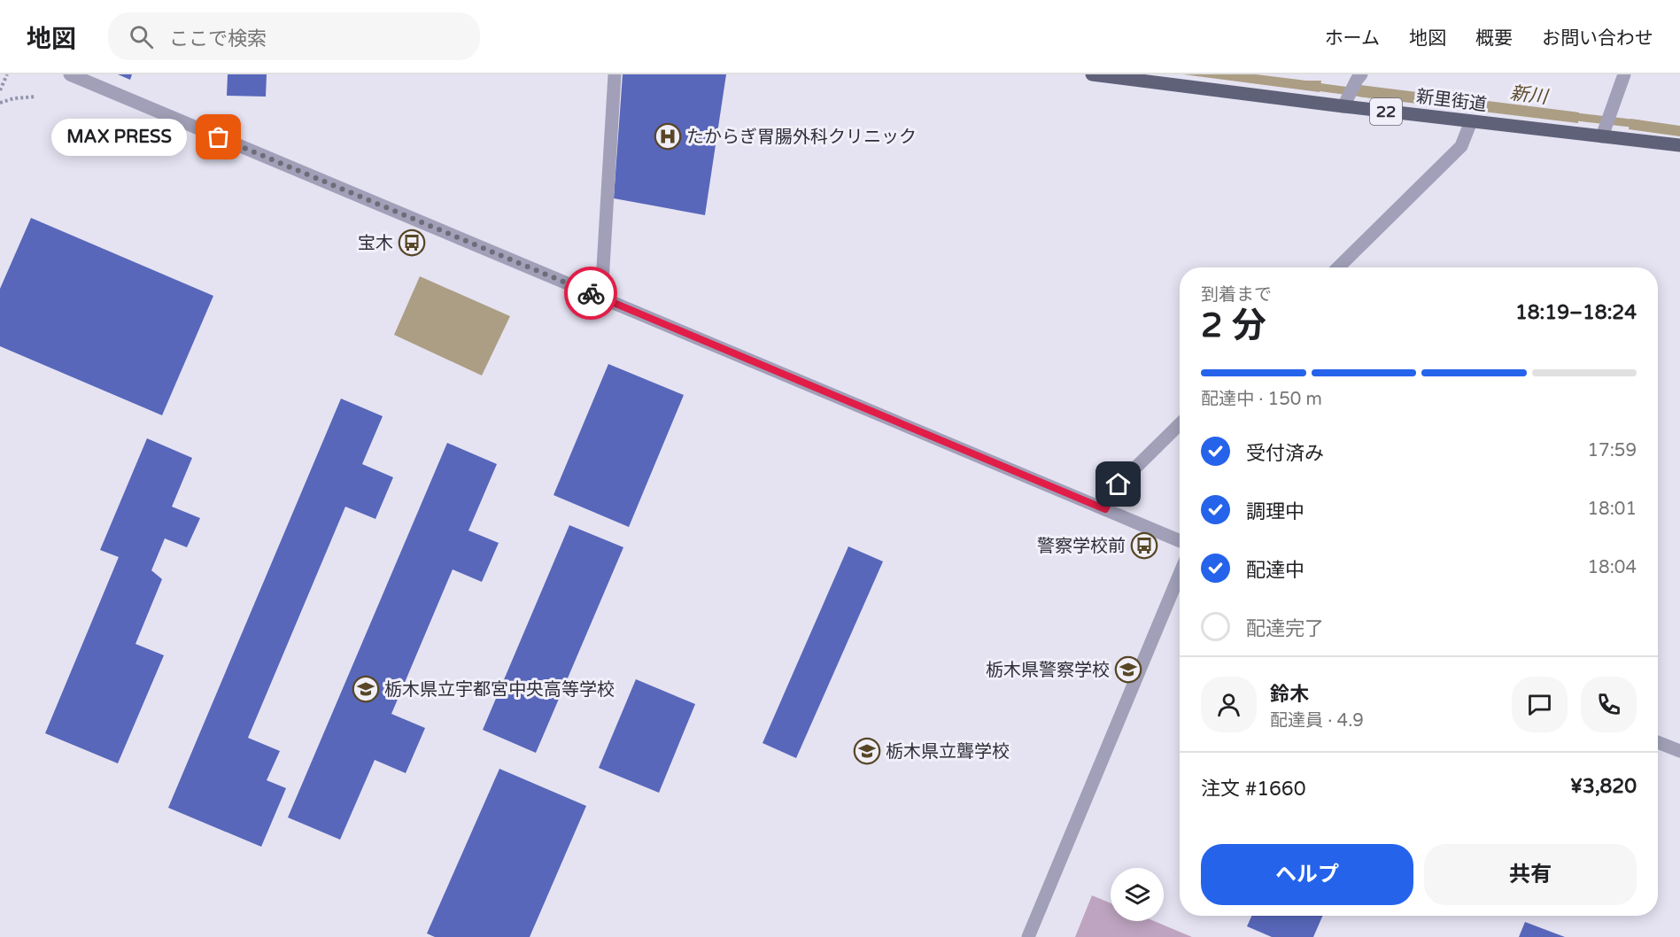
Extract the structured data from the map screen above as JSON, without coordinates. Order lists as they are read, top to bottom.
{
  "streets": {
    "main road": ["新里街道", "22"]
  },
  "water": ["新川"],
  "places": {
    "hospital": ["たからぎ胃腸外科クリニック"],
    "other": ["MAX PRESS"],
    "bus stop": ["宝木", "警察学校前"],
    "school or university": ["栃木県警察学校", "栃木県立宇都宮中央高等学校", "栃木県立聾学校"]
  },
  "page": {
    "header": "地図",
    "search": "ここで検索",
    "nav": [
      "ホーム",
      "地図",
      "概要",
      "お問い合わせ"
    ],
    "bubble": "MAX PRESS",
    "heading": ["2 分", "到着まで", "18:19–18:24"],
    "panel": [
      "鈴木",
      "配達員 · 4.9",
      "注文 #1660",
      "¥3,820"
    ],
    "bar": "配達中 · 150 m",
    "list": [
      ["受付済み", "17:59"],
      ["調理中", "18:01"],
      ["配達中", "18:04"],
      "配達完了"
    ],
    "buttons": ["ヘルプ", "共有"]
  }
}
